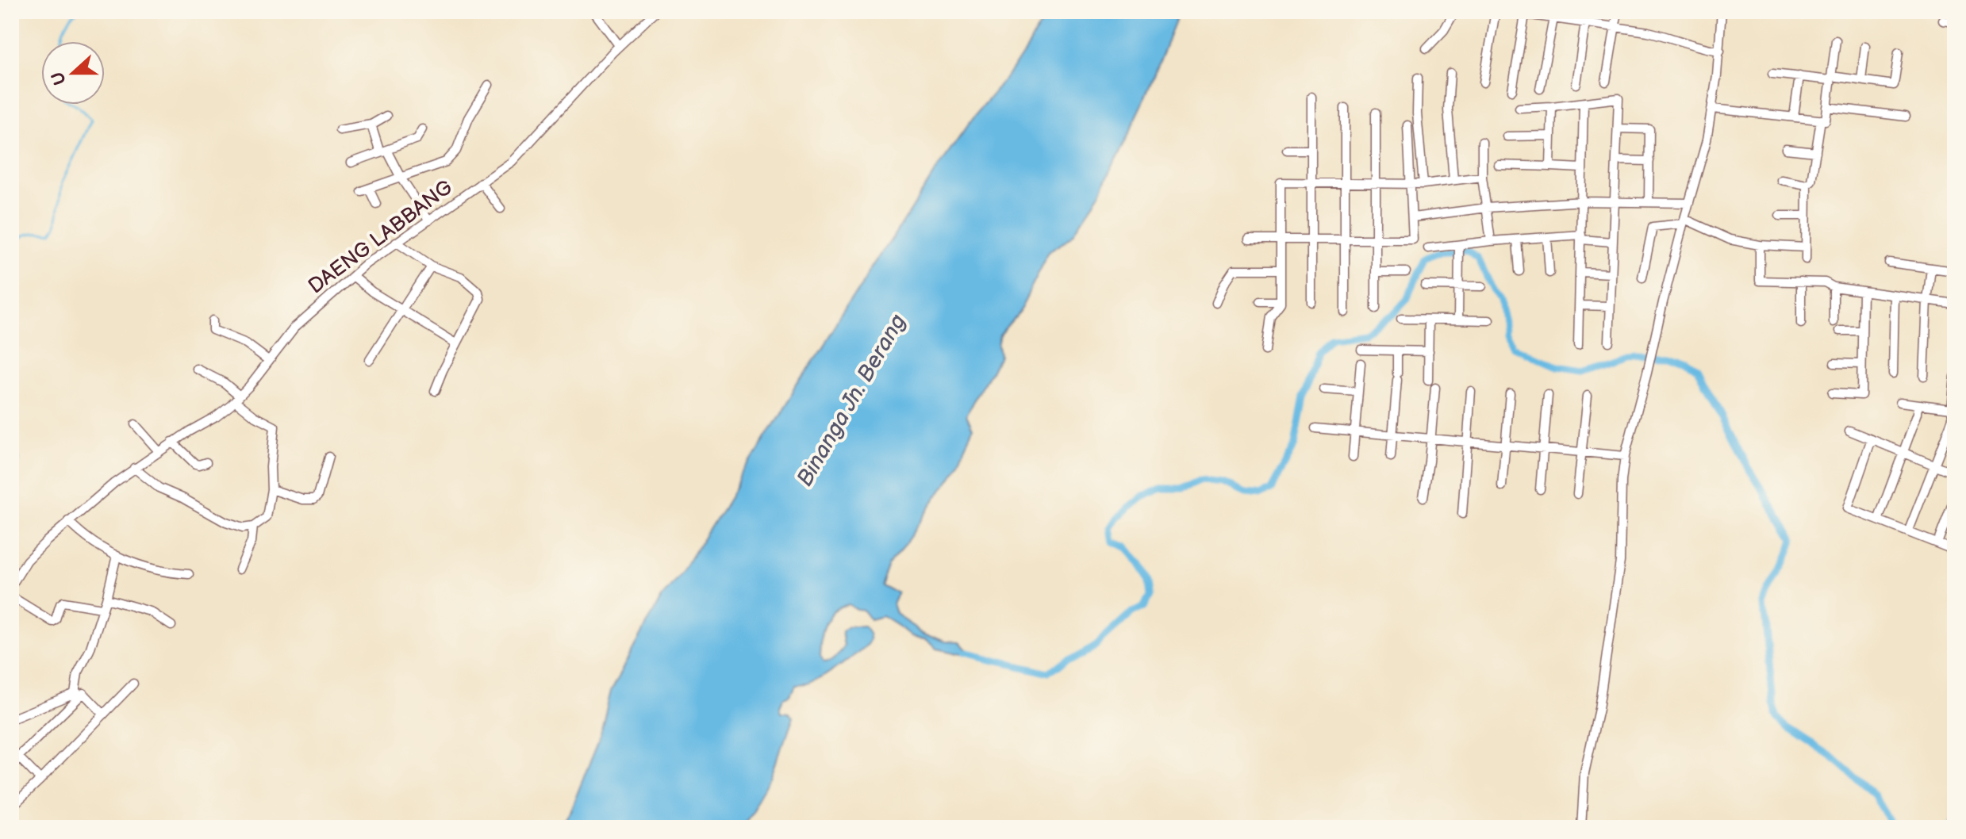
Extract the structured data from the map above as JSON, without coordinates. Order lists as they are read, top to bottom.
{
  "streets": {
    "street": ["DAENG LABBANG"]
  },
  "water": ["Binanga Jn. Berang"],
  "north": "left"
}
